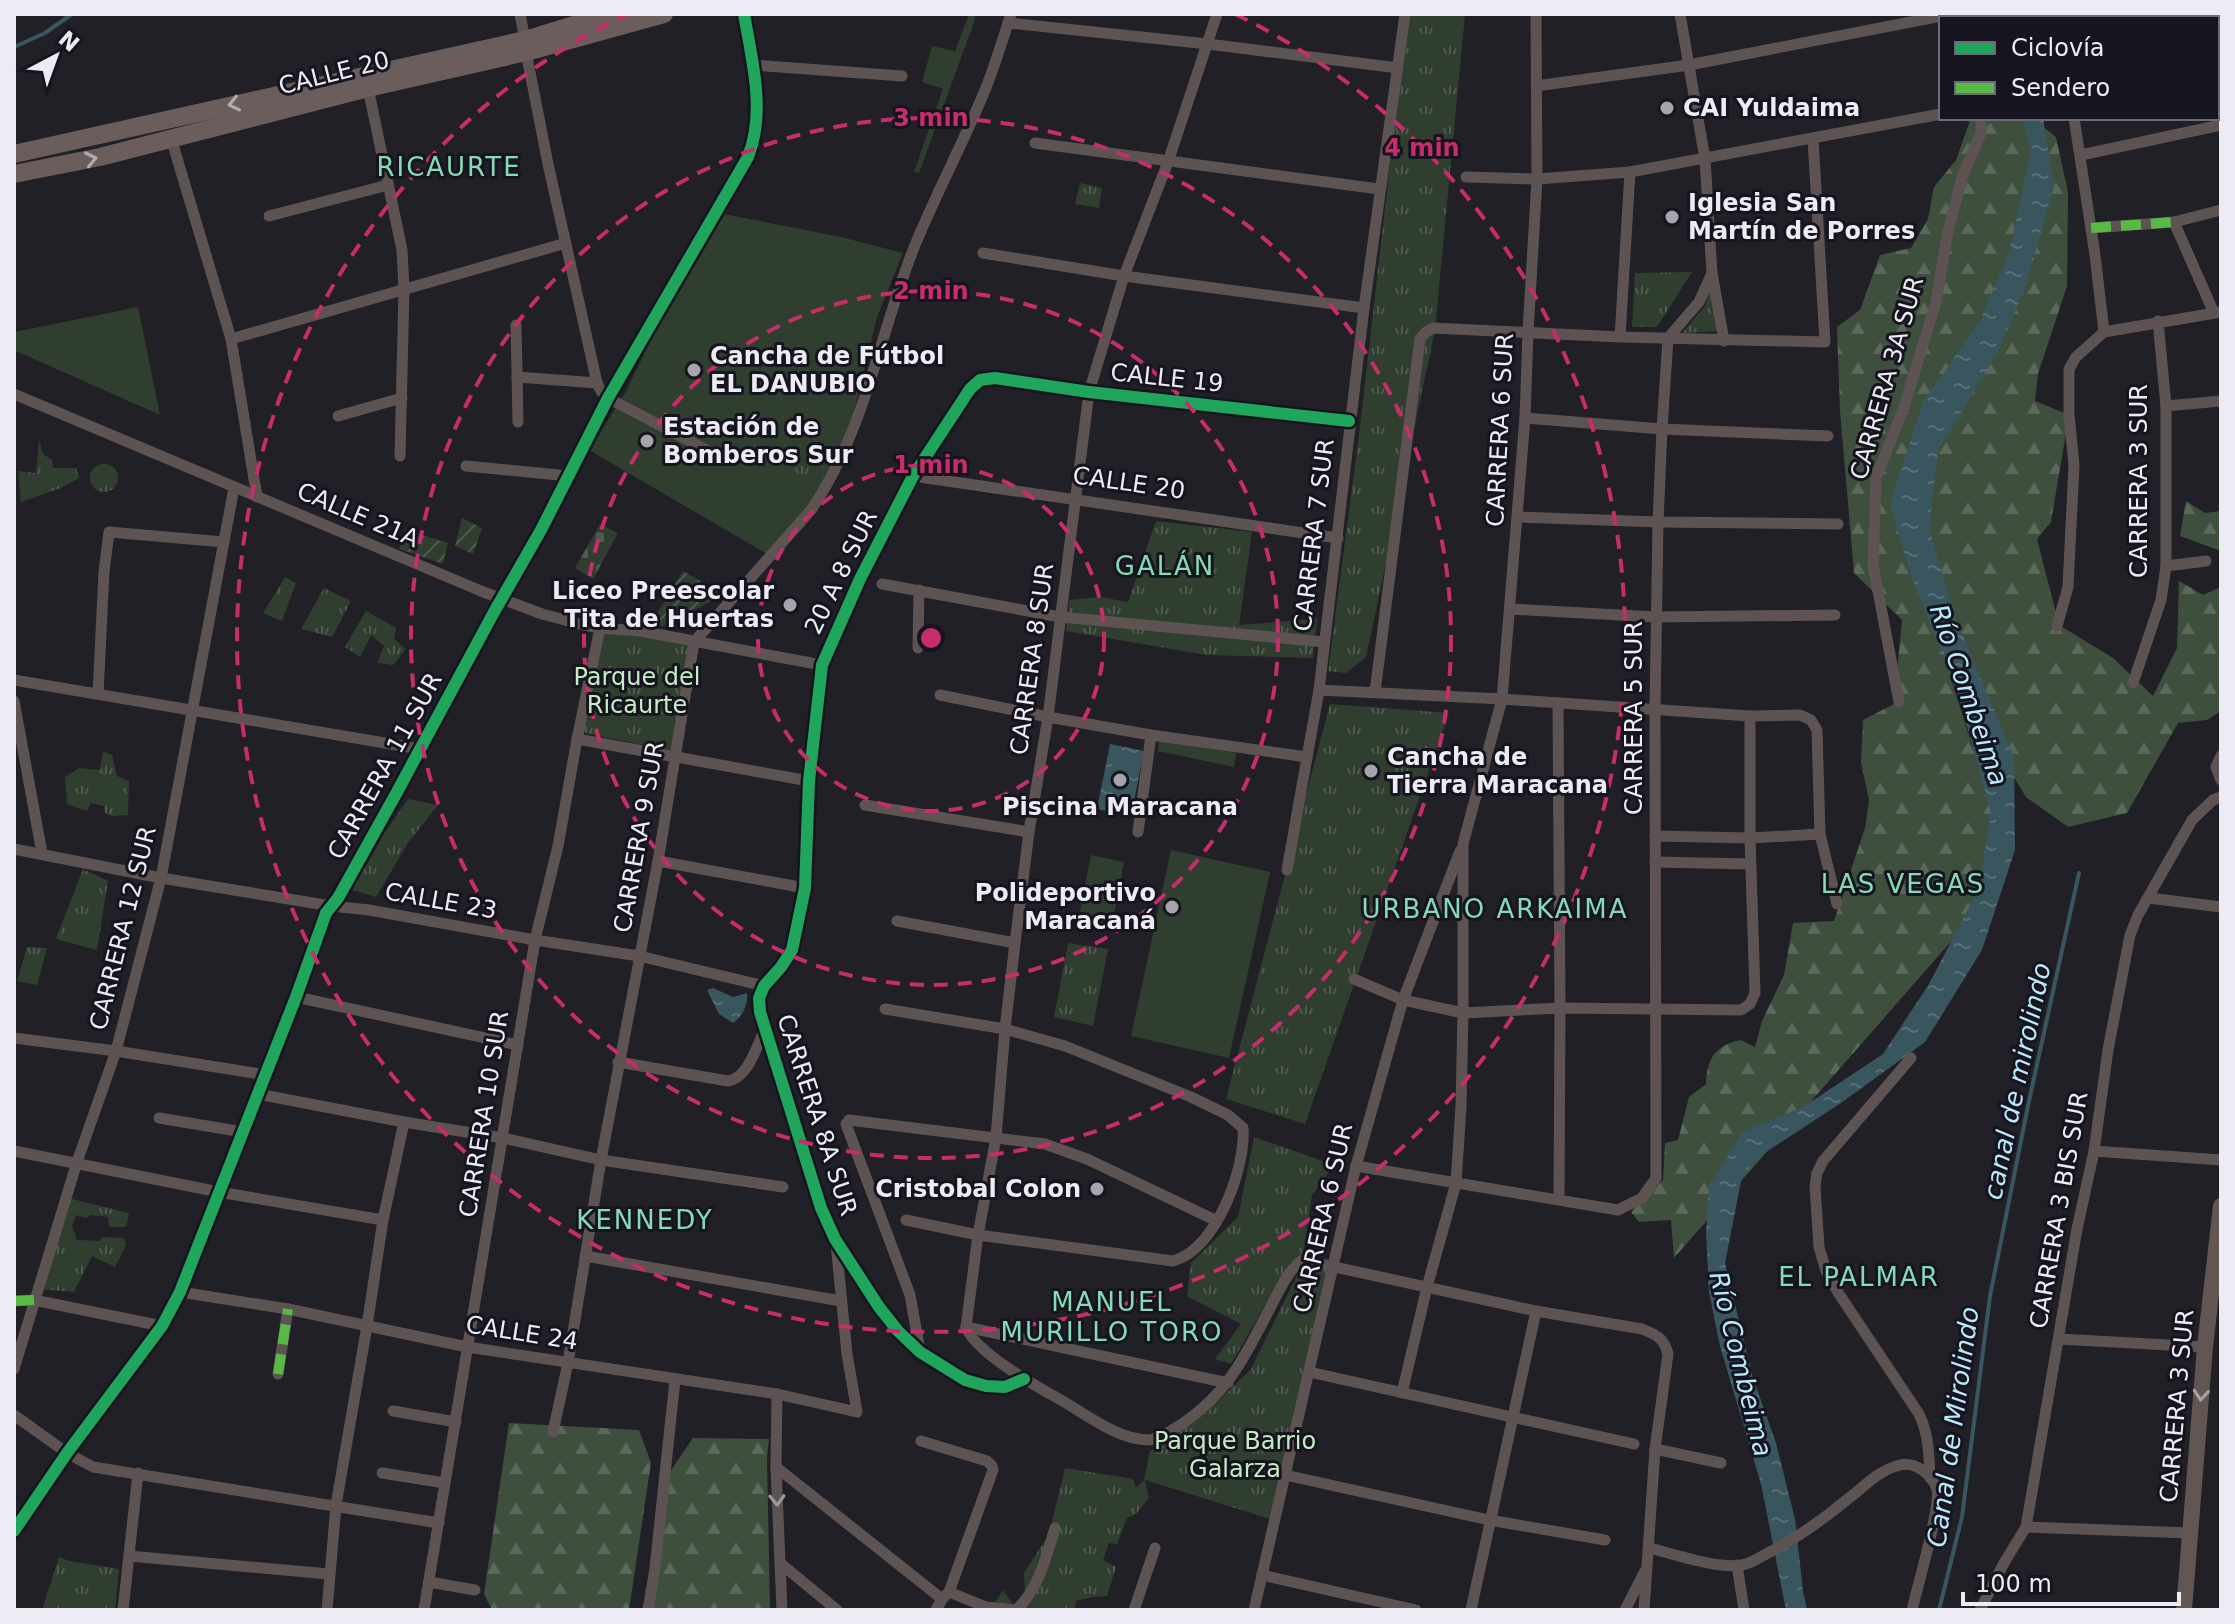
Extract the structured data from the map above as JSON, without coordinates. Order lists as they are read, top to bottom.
{
  "streets": {
    "main road": ["CALLE 20"],
    "street": [
      "CALLE 19",
      "CARRERA 3A SUR",
      "CARRERA 6 SUR",
      "CARRERA 3 SUR",
      "CALLE 21A",
      "CARRERA 7 SUR",
      "20 A 8 SUR",
      "CARRERA 8 SUR",
      "CARRERA 5 SUR",
      "CARRERA 11 SUR",
      "CARRERA 9 SUR",
      "CALLE 23",
      "CARRERA 12 SUR",
      "CARRERA 10 SUR",
      "CARRERA 8A SUR",
      "CARRERA 3 BIS SUR",
      "CALLE 24"
    ]
  },
  "crossings": [
    ["CALLE 20", "CARRERA 7 SUR"],
    ["CALLE 20", "20 A 8 SUR"],
    ["CALLE 20", "CARRERA 8 SUR"],
    ["CALLE 19", "CARRERA 7 SUR"],
    ["CALLE 19", "20 A 8 SUR"],
    ["CALLE 19", "CARRERA 8 SUR"],
    ["CALLE 21A", "20 A 8 SUR"],
    ["CALLE 21A", "CARRERA 11 SUR"],
    ["CALLE 21A", "CARRERA 9 SUR"],
    ["CALLE 21A", "CARRERA 12 SUR"],
    ["CALLE 21A", "CARRERA 10 SUR"],
    ["CALLE 21A", "CARRERA 8A SUR"],
    ["20 A 8 SUR", "CARRERA 8A SUR"],
    ["CARRERA 11 SUR", "CALLE 23"],
    ["CARRERA 11 SUR", "CALLE 24"],
    ["CARRERA 9 SUR", "CALLE 23"],
    ["CARRERA 9 SUR", "CALLE 24"],
    ["CALLE 23", "CARRERA 12 SUR"],
    ["CALLE 23", "CARRERA 10 SUR"],
    ["CALLE 23", "CARRERA 8A SUR"],
    ["CARRERA 10 SUR", "CALLE 24"],
    ["CARRERA 8A SUR", "CALLE 24"]
  ],
  "districts": [
    "RICAURTE",
    "GALÁN",
    "LAS VEGAS",
    "URBANO ARKAIMA",
    "KENNEDY",
    "EL PALMAR",
    "MANUEL MURILLO TORO"
  ],
  "water": ["Río Combeima", "canal de mirolindo", "Canal de Mirolindo"],
  "parks": ["Parque del Ricaurte", "Parque Barrio Galarza"],
  "places": [
    "CAI Yuldaima",
    "Iglesia San Martín de Porres",
    "Cancha de Fútbol EL DANUBIO",
    "Estación de Bomberos Sur",
    "Liceo Preescolar Tita de Huertas",
    "Cancha de Tierra Maracana",
    "Piscina Maracana",
    "Polideportivo Maracaná",
    "Cristobal Colon"
  ],
  "legend": ["Ciclovía", "Sendero"],
  "scale_bar": "100 m",
  "north": "top right",
  "rings": [
    "3 min",
    "4 min",
    "2 min",
    "1 min"
  ]
}
